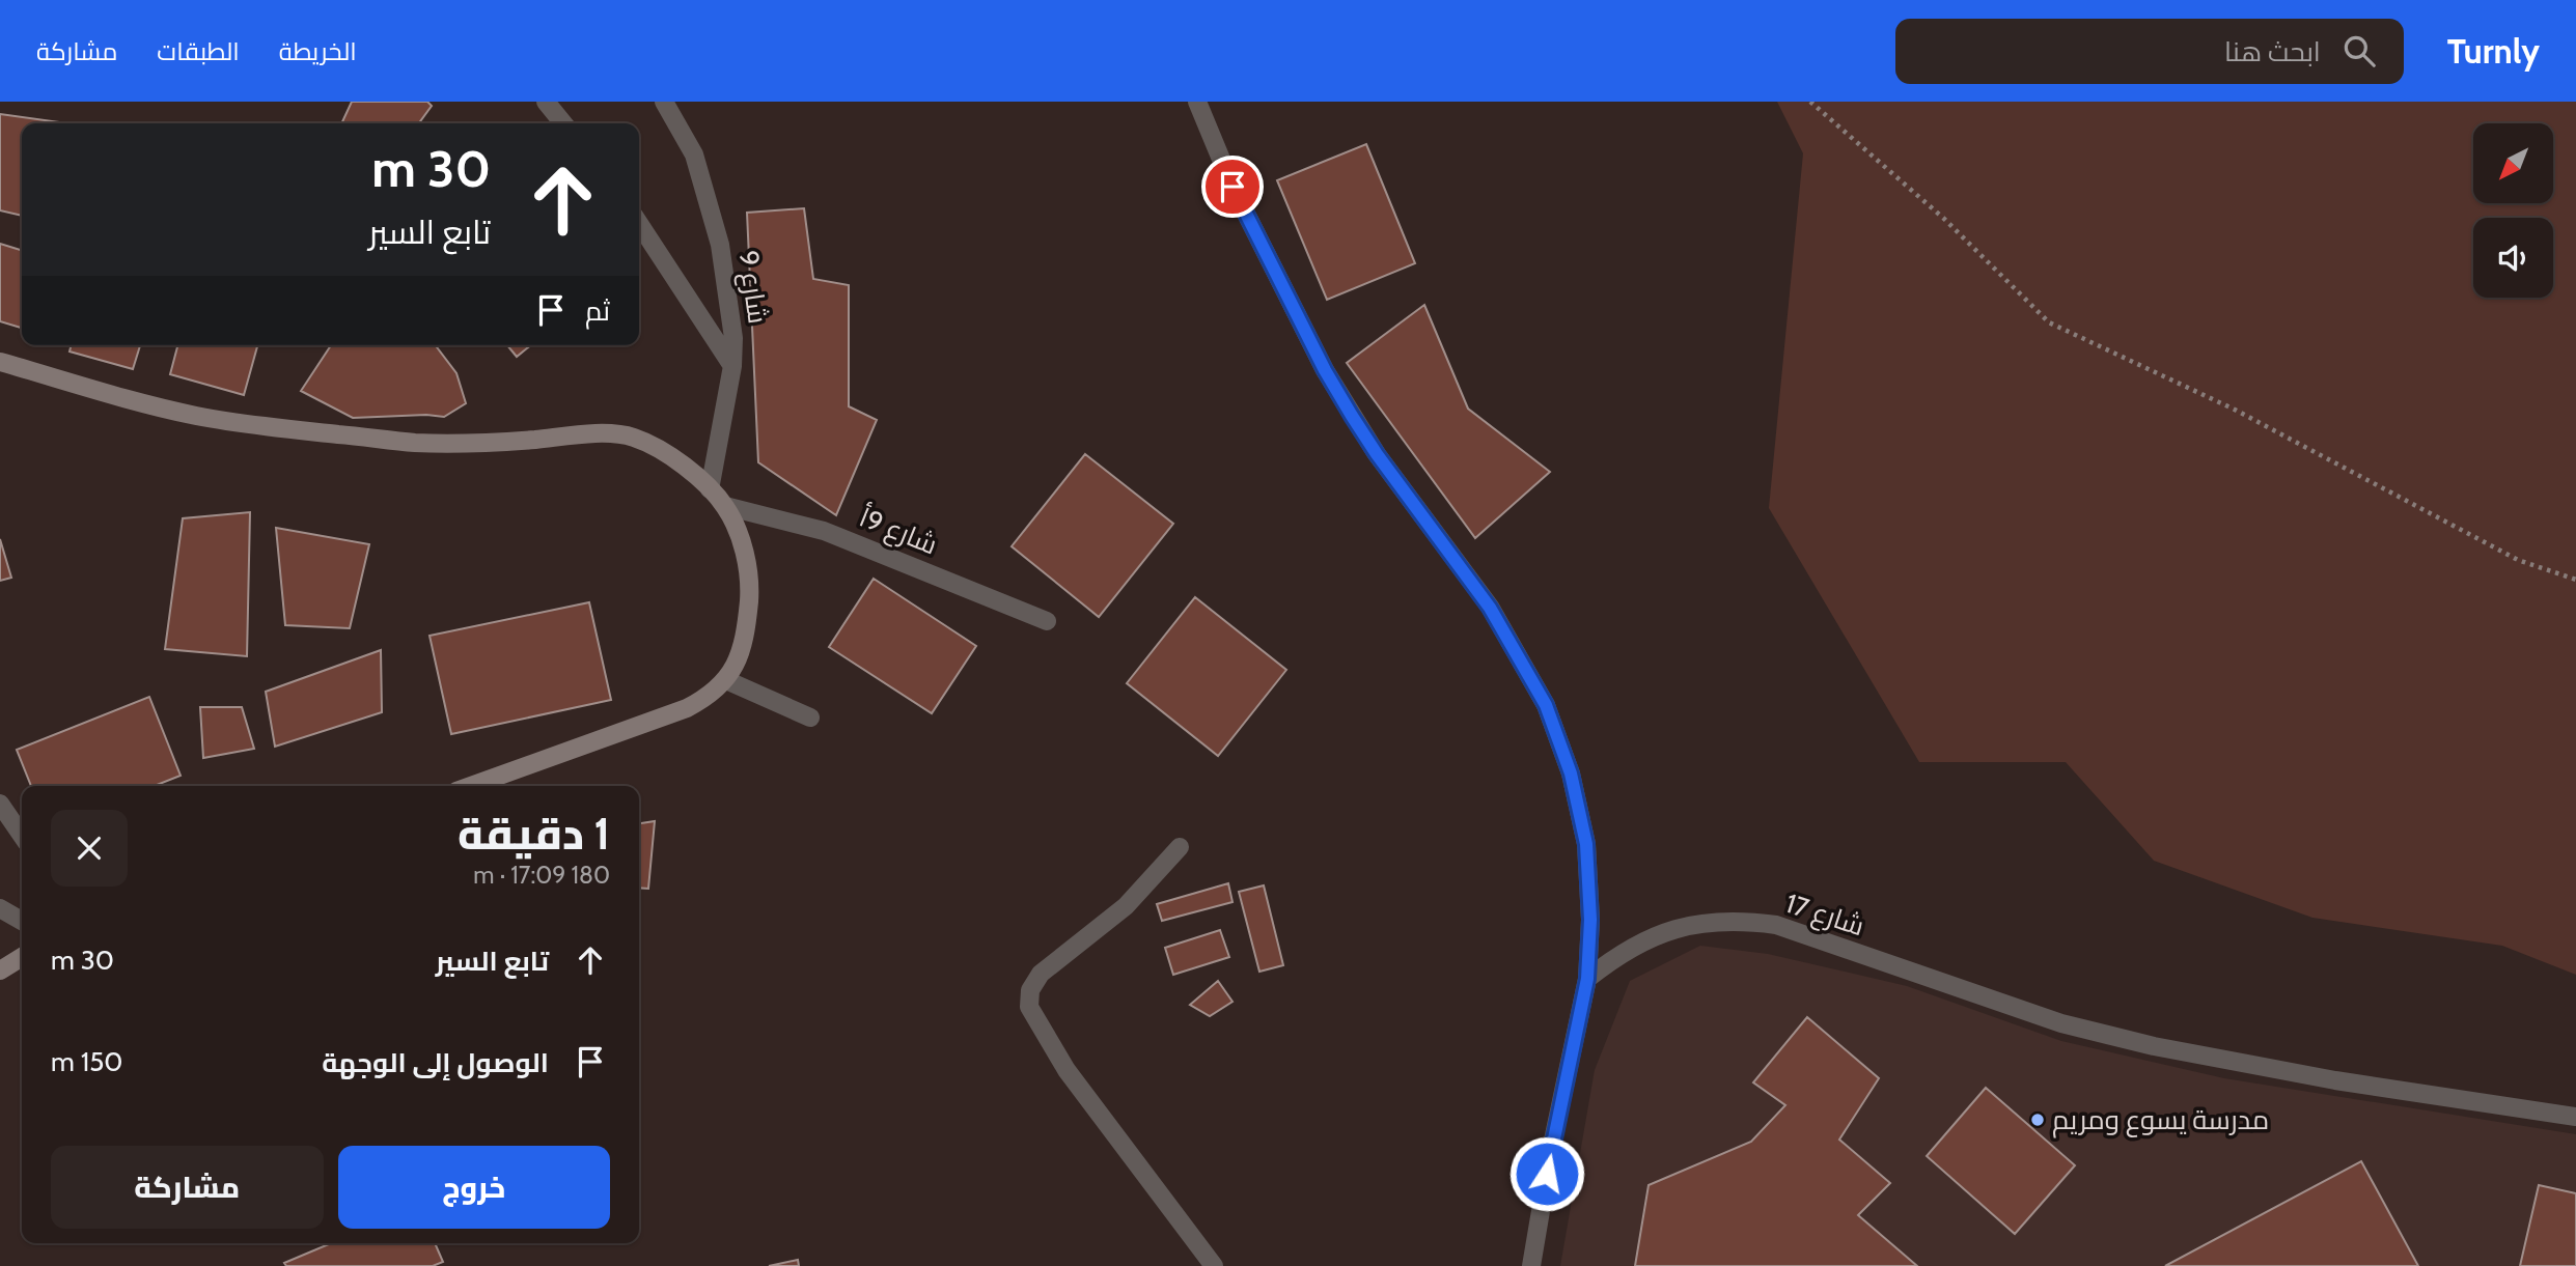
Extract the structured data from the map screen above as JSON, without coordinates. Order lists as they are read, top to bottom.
{
  "streets": {
    "street": ["شارع 9", "شارع 9أ", "شارع 17"]
  },
  "places": ["مدرسة يسوع ومريم"],
  "north": "bottom left",
  "page": {
    "header": "Turnly",
    "search": "ابحث هنا",
    "nav": ["الخريطة", "الطبقات", "مشاركة"],
    "turn": ["30 m", "تابع السير"],
    "then": "ثم",
    "heading": ["1 دقيقة", "180 m · 17:09"],
    "list": [
      {
        "name": "تابع السير",
        "value": "30 m"
      },
      {
        "name": "الوصول إلى الوجهة",
        "value": "150 m"
      }
    ],
    "buttons": ["خروج", "مشاركة"]
  }
}
